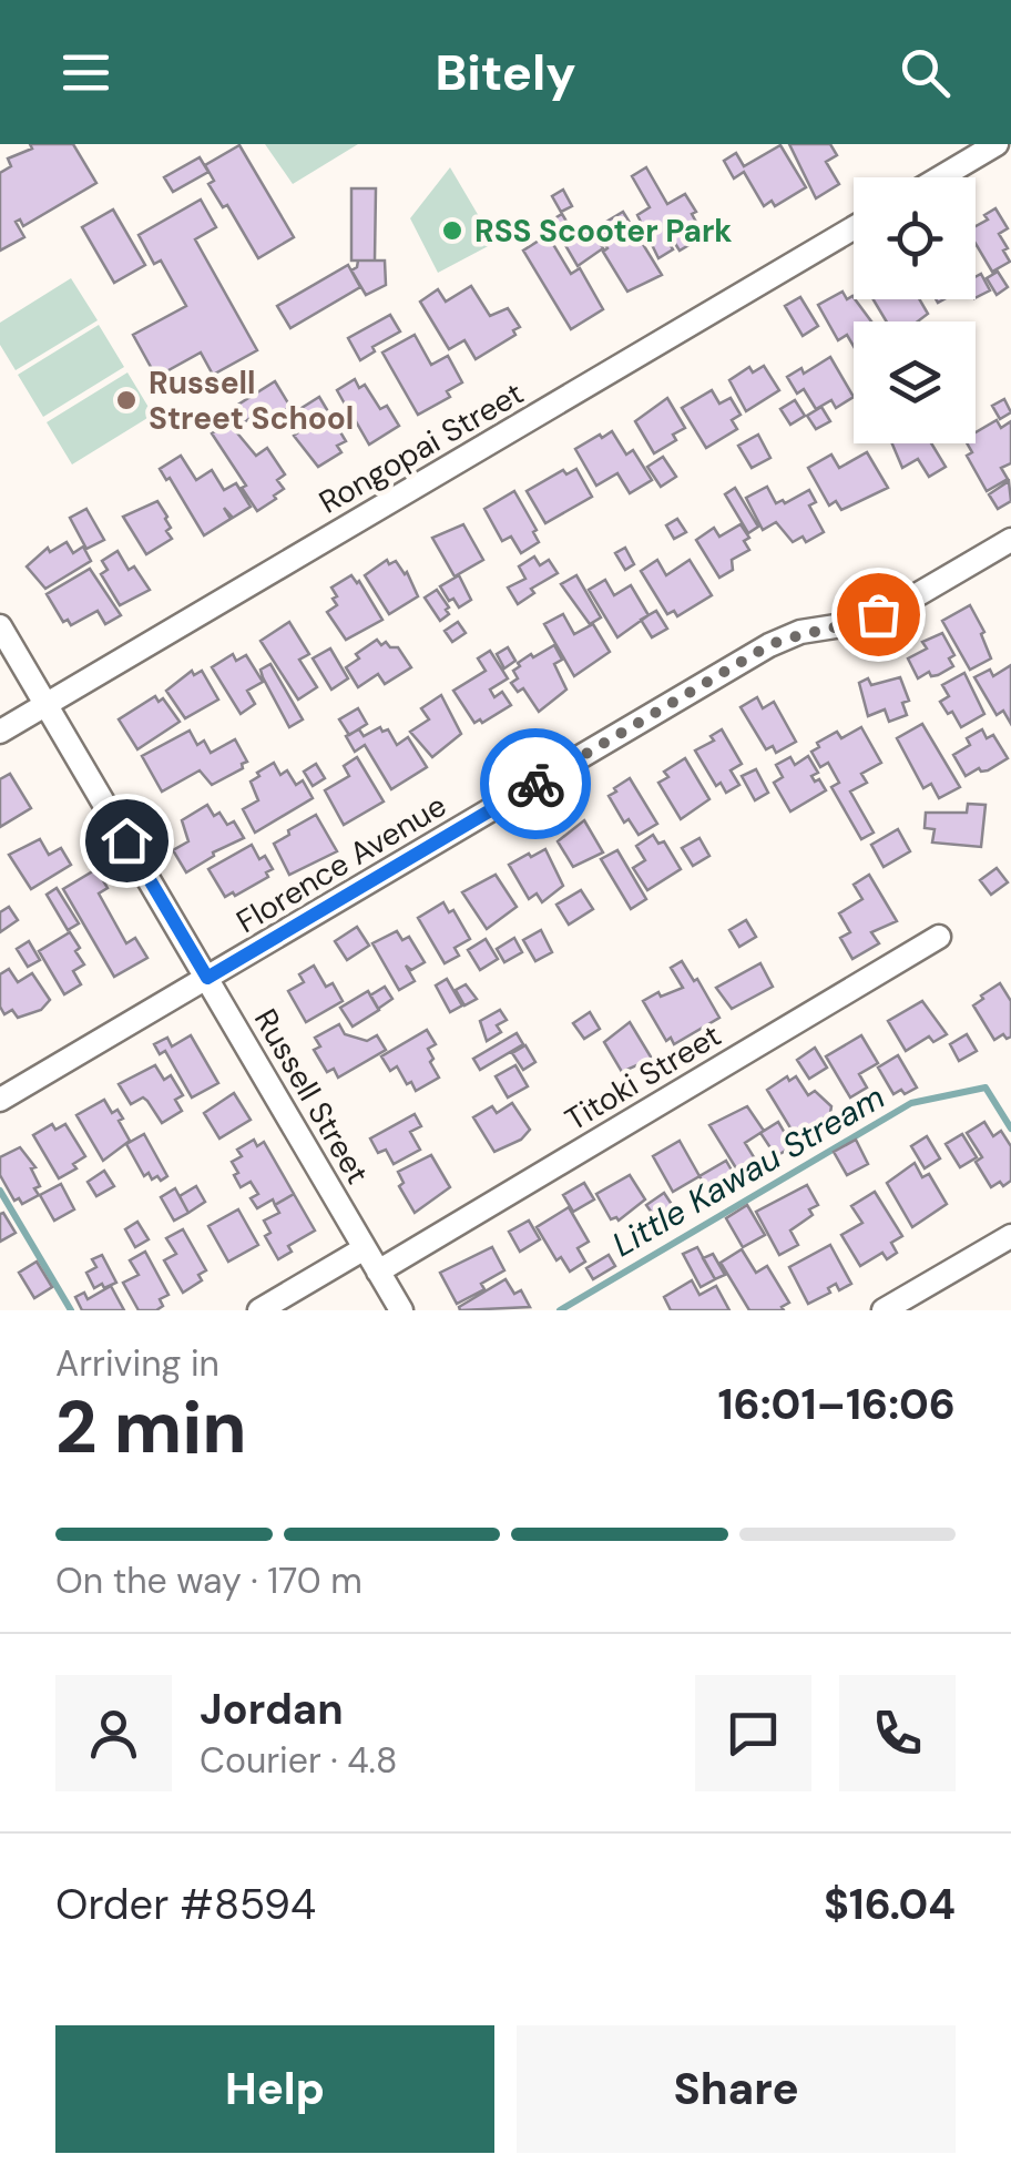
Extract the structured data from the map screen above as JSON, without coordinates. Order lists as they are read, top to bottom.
{
  "streets": {
    "street": [
      "Rongopai Street",
      "Florence Avenue",
      "Titoki Street",
      "Russell Street"
    ]
  },
  "crossings": [
    ["Rongopai Street", "Russell Street"],
    ["Florence Avenue", "Russell Street"],
    ["Titoki Street", "Russell Street"]
  ],
  "water": ["Little Kawau Stream"],
  "places": ["RSS Scooter Park", "Russell Street School"],
  "page": {
    "header": "Bitely",
    "heading": ["2 min", "Arriving in", "16:01–16:06"],
    "panel": [
      "Jordan",
      "Courier · 4.8",
      "Order #8594",
      "$16.04"
    ],
    "bar": "On the way · 170 m",
    "buttons": ["Help", "Share"]
  }
}
